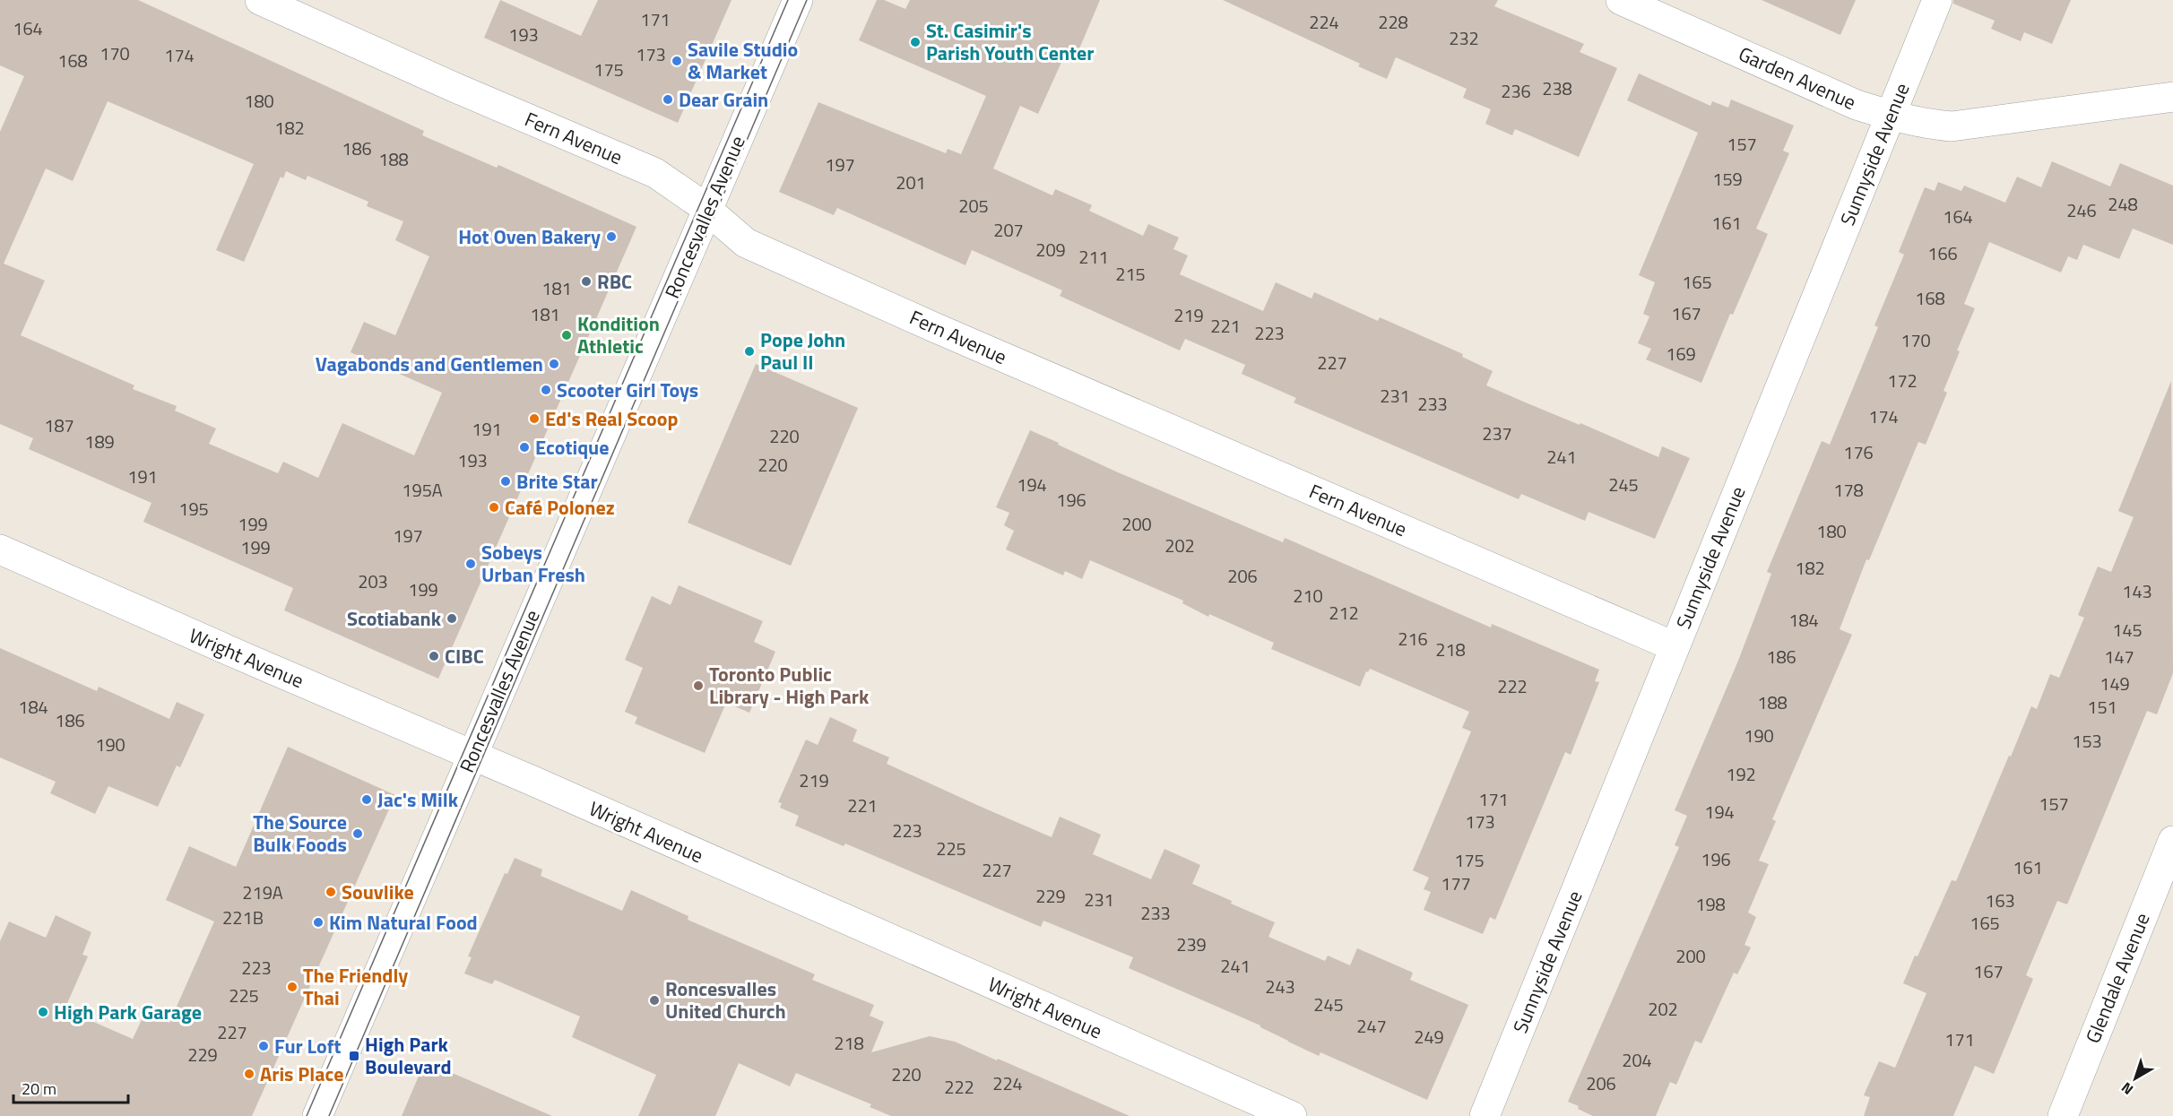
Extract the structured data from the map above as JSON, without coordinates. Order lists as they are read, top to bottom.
{
  "streets": {
    "street": [
      "Garden Avenue",
      "Fern Avenue",
      "Sunnyside Avenue",
      "Roncesvalles Avenue",
      "Wright Avenue",
      "Glendale Avenue"
    ]
  },
  "crossings": [
    ["Garden Avenue", "Sunnyside Avenue"],
    ["Fern Avenue", "Sunnyside Avenue"],
    ["Fern Avenue", "Roncesvalles Avenue"],
    ["Roncesvalles Avenue", "Wright Avenue"]
  ],
  "places": {
    "other": [
      "St. Casimir's Parish Youth Center",
      "Savile Studio & Market",
      "Dear Grain",
      "Hot Oven Bakery",
      "RBC",
      "Kondition Athletic",
      "Pope John Paul II",
      "Vagabonds and Gentlemen",
      "Scooter Girl Toys",
      "Ed's Real Scoop",
      "Ecotique",
      "Brite Star",
      "Café Polonez",
      "Sobeys Urban Fresh",
      "Scotiabank",
      "CIBC",
      "Toronto Public Library - High Park",
      "Jac's Milk",
      "The Source Bulk Foods",
      "Souvlike",
      "Kim Natural Food",
      "The Friendly Thai",
      "Roncesvalles United Church",
      "High Park Garage",
      "Fur Loft",
      "Aris Place"
    ],
    "transit": ["High Park Boulevard"]
  },
  "house_numbers": [
    "171",
    "224",
    "228",
    "164",
    "193",
    "232",
    "170",
    "173",
    "174",
    "168",
    "175",
    "238",
    "236",
    "180",
    "182",
    "157",
    "186",
    "188",
    "197",
    "159",
    "201",
    "248",
    "205",
    "246",
    "164",
    "161",
    "207",
    "209",
    "166",
    "211",
    "215",
    "165",
    "181",
    "168",
    "167",
    "181",
    "219",
    "221",
    "223",
    "170",
    "169",
    "227",
    "172",
    "231",
    "233",
    "174",
    "187",
    "191",
    "237",
    "220",
    "189",
    "176",
    "241",
    "193",
    "220",
    "191",
    "194",
    "245",
    "195A",
    "178",
    "196",
    "195",
    "199",
    "200",
    "180",
    "197",
    "202",
    "199",
    "182",
    "206",
    "203",
    "199",
    "143",
    "210",
    "212",
    "184",
    "145",
    "216",
    "218",
    "186",
    "147",
    "149",
    "222",
    "188",
    "184",
    "151",
    "186",
    "190",
    "153",
    "190",
    "192",
    "219",
    "171",
    "157",
    "221",
    "194",
    "173",
    "223",
    "225",
    "196",
    "175",
    "161",
    "227",
    "177",
    "219A",
    "229",
    "231",
    "163",
    "198",
    "233",
    "221B",
    "165",
    "239",
    "200",
    "241",
    "223",
    "167",
    "243",
    "225",
    "245",
    "202",
    "247",
    "227",
    "249",
    "171",
    "218",
    "229",
    "204",
    "220",
    "224",
    "206",
    "222"
  ],
  "scale_bar": "20 m",
  "north": "bottom left"
}
